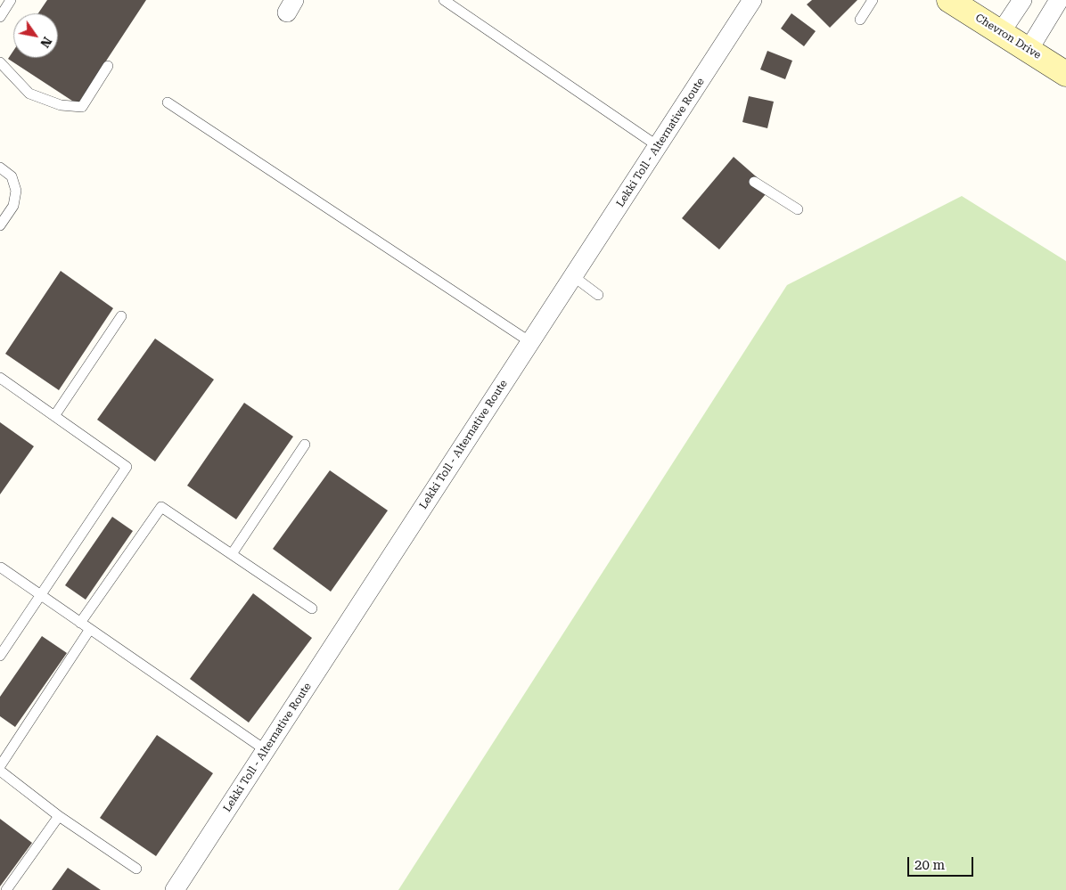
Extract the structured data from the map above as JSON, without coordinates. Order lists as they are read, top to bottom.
{
  "streets": {
    "main road": ["Chevron Drive"],
    "street": ["Lekki Toll - Alternative Route"]
  },
  "scale_bar": "20 m",
  "north": "bottom right"
}
